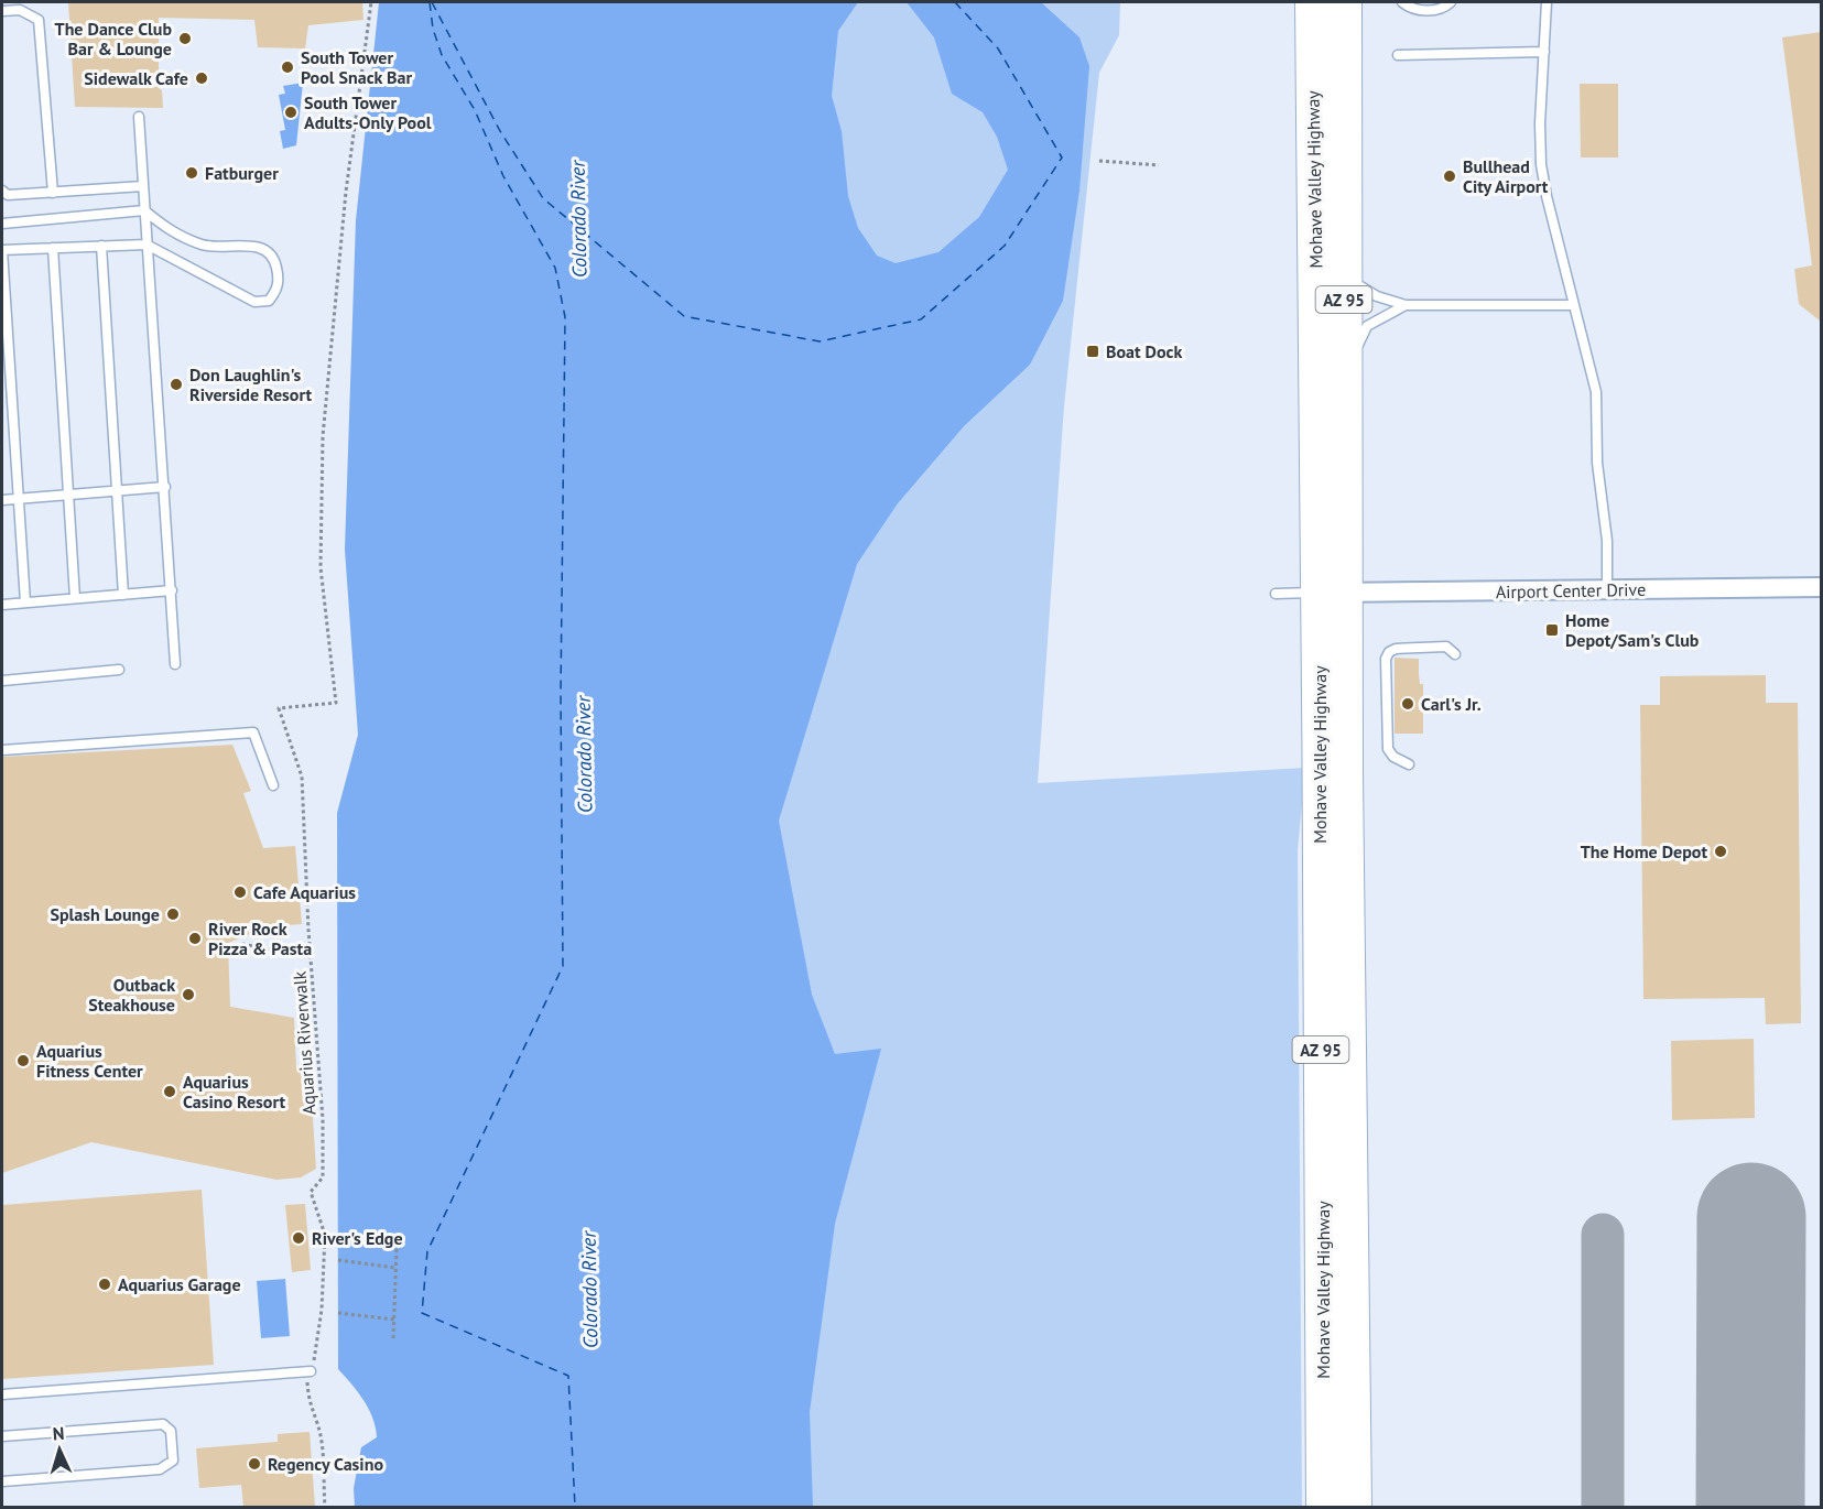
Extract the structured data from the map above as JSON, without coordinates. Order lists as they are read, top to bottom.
{
  "streets": {
    "highway": ["Mohave Valley Highway", "AZ 95"],
    "street": ["Airport Center Drive"],
    "path": ["Aquarius Riverwalk"]
  },
  "crossings": [
    ["Mohave Valley Highway", "Airport Center Drive"]
  ],
  "water": ["Colorado River"],
  "places": {
    "other": [
      "The Dance Club Bar & Lounge",
      "South Tower Pool Snack Bar",
      "Sidewalk Cafe",
      "South Tower Adults-Only Pool",
      "Fatburger",
      "Bullhead City Airport",
      "Don Laughlin's Riverside Resort",
      "Carl's Jr.",
      "The Home Depot",
      "Cafe Aquarius",
      "Splash Lounge",
      "River Rock Pizza & Pasta",
      "Outback Steakhouse",
      "Aquarius Fitness Center",
      "Aquarius Casino Resort",
      "River's Edge",
      "Aquarius Garage",
      "Regency Casino"
    ],
    "transit": ["Boat Dock", "Home Depot/Sam's Club"]
  },
  "north": "top"
}
